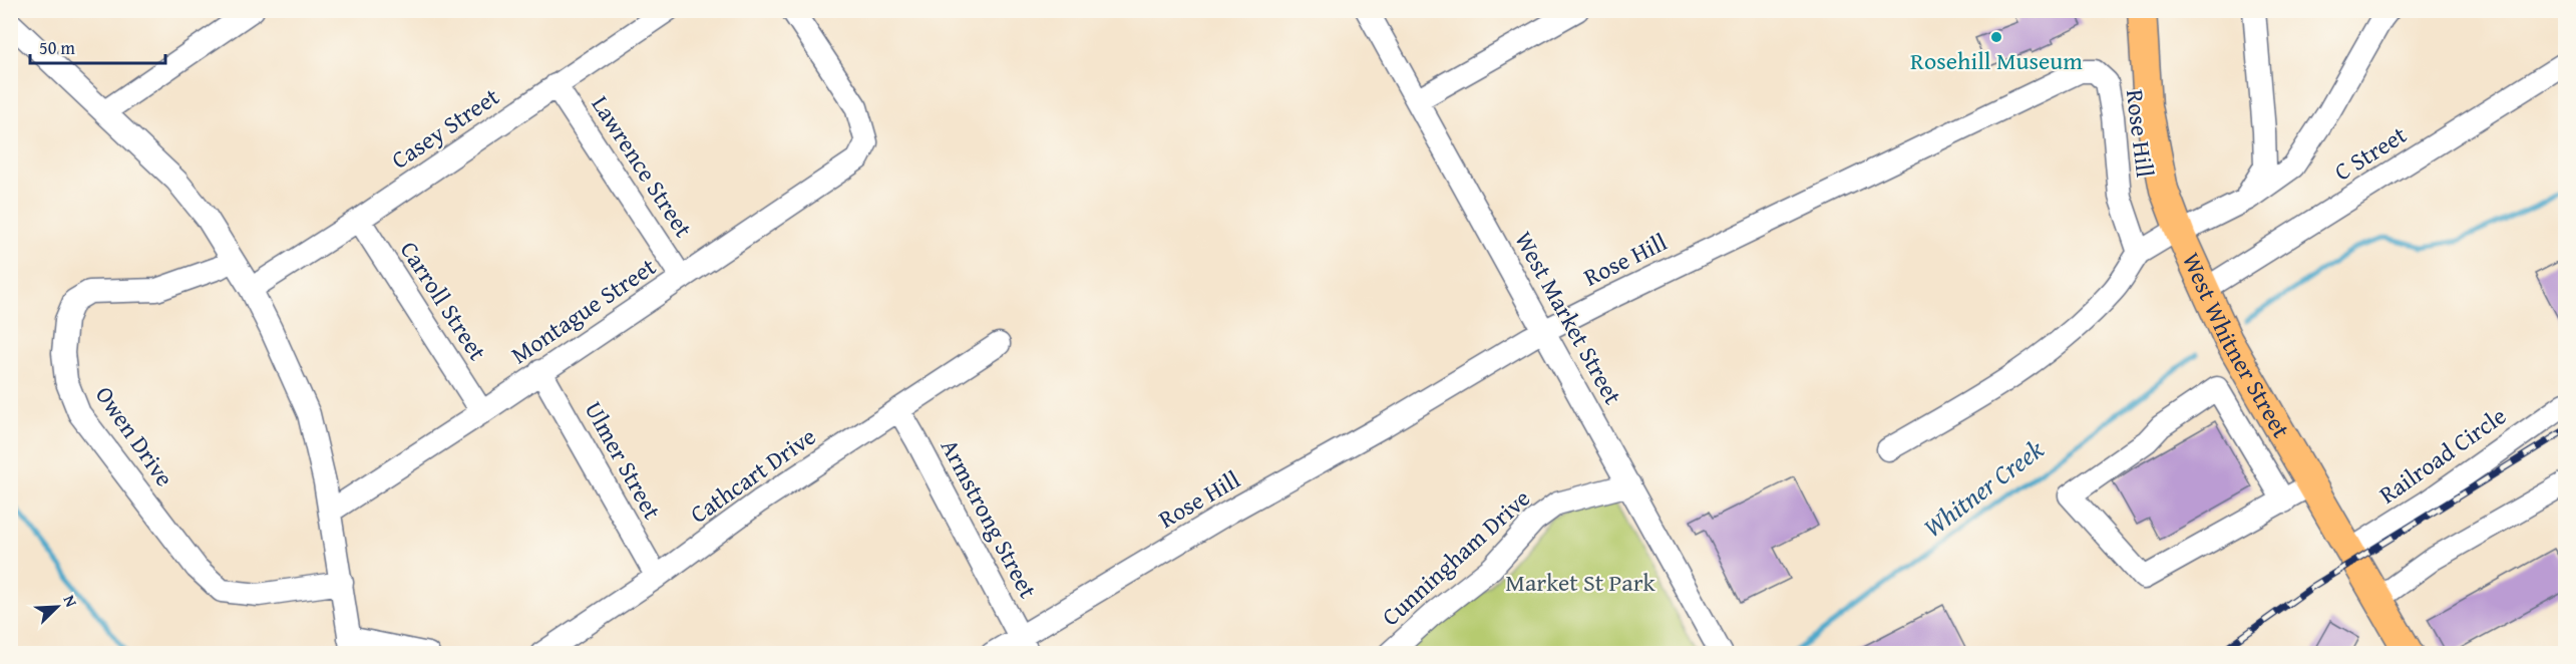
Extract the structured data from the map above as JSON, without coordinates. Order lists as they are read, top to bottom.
{
  "streets": {
    "main road": ["West Whitner Street"],
    "street": [
      "Casey Street",
      "Rose Hill",
      "C Street",
      "Lawrence Street",
      "Carroll Street",
      "Montague Street",
      "West Market Street",
      "Owen Drive",
      "Railroad Circle",
      "Ulmer Street",
      "Cathcart Drive",
      "Armstrong Street",
      "Cunningham Drive"
    ]
  },
  "crossings": [
    ["Casey Street", "Lawrence Street"],
    ["Casey Street", "Carroll Street"],
    ["Rose Hill", "West Market Street"],
    ["Rose Hill", "Armstrong Street"],
    ["C Street", "West Whitner Street"],
    ["Lawrence Street", "Montague Street"],
    ["Carroll Street", "Montague Street"],
    ["Montague Street", "Ulmer Street"],
    ["West Market Street", "Cunningham Drive"],
    ["West Whitner Street", "Railroad Circle"],
    ["Ulmer Street", "Cathcart Drive"],
    ["Cathcart Drive", "Armstrong Street"]
  ],
  "water": ["Whitner Creek"],
  "parks": ["Market St Park"],
  "places": ["Rosehill Museum"],
  "scale_bar": "50 m",
  "north": "top right"
}
